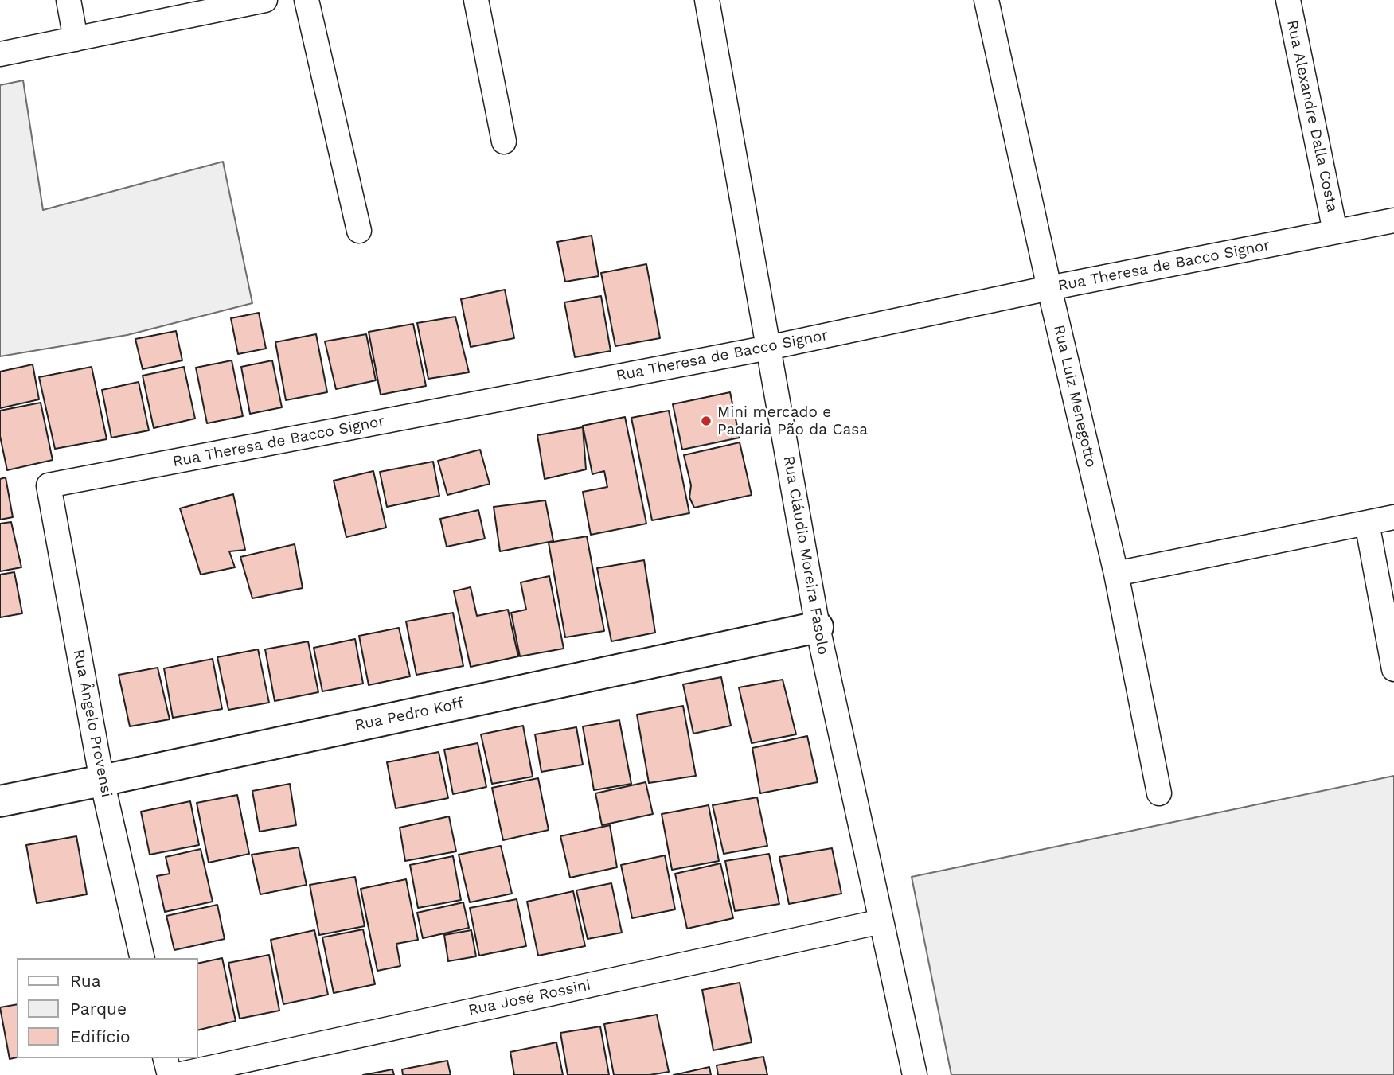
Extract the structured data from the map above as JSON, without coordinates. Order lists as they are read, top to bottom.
{
  "streets": {
    "street": [
      "Rua Alexandre Dalla Costa",
      "Rua Theresa de Bacco Signor",
      "Rua Luiz Menegotto",
      "Rua Cláudio Moreira Fasolo",
      "Rua Pedro Koff",
      "Rua Ângelo Provensi",
      "Rua José Rossini"
    ]
  },
  "crossings": [
    ["Rua Alexandre Dalla Costa", "Rua Theresa de Bacco Signor"],
    ["Rua Theresa de Bacco Signor", "Rua Luiz Menegotto"],
    ["Rua Theresa de Bacco Signor", "Rua Cláudio Moreira Fasolo"],
    ["Rua Theresa de Bacco Signor", "Rua Ângelo Provensi"],
    ["Rua Cláudio Moreira Fasolo", "Rua Pedro Koff"],
    ["Rua Cláudio Moreira Fasolo", "Rua José Rossini"],
    ["Rua Pedro Koff", "Rua Ângelo Provensi"]
  ],
  "places": ["Mini mercado e Padaria Pão da Casa"],
  "legend": ["Rua", "Parque", "Edifício"]
}
